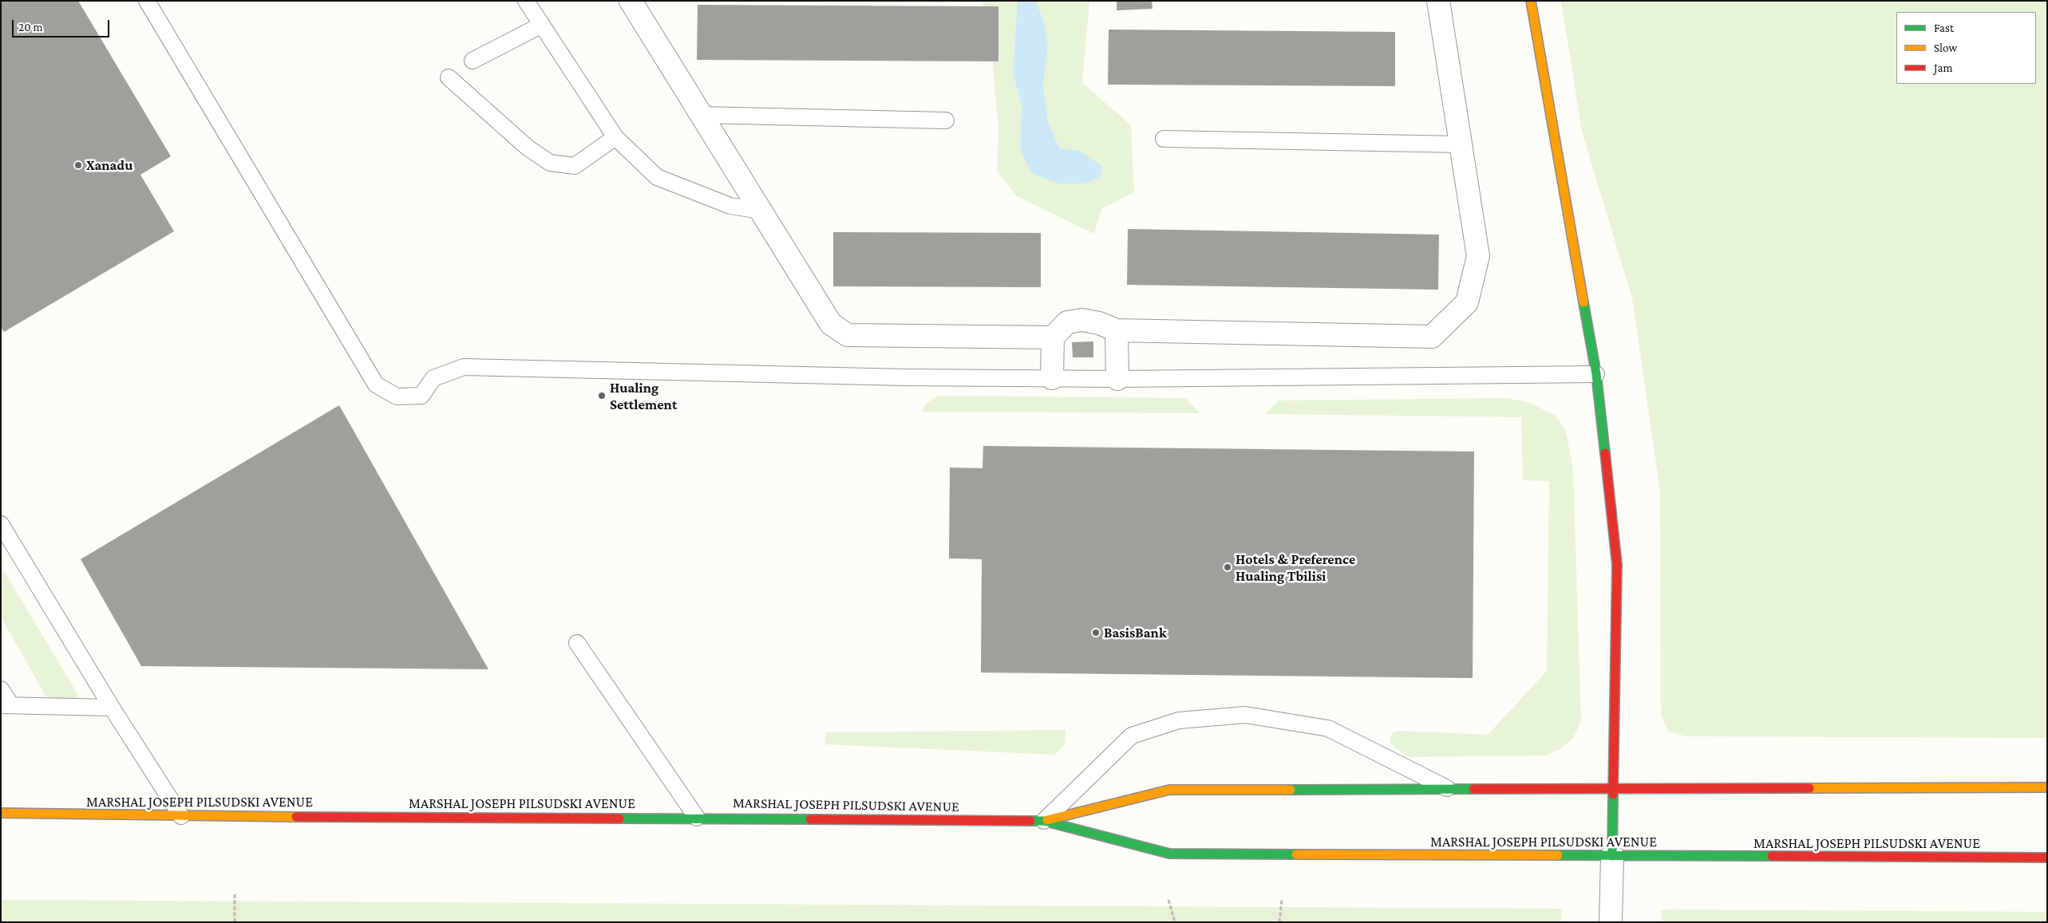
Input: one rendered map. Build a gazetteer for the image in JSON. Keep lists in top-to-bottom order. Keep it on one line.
{"streets":{"main road":["MARSHAL JOSEPH PILSUDSKI AVENUE"]},"places":["Xanadu","Hualing Settlement","Hotels & Preference Hualing Tbilisi","BasisBank"],"legend":["Fast","Slow","Jam"],"scale_bar":"20 m"}
